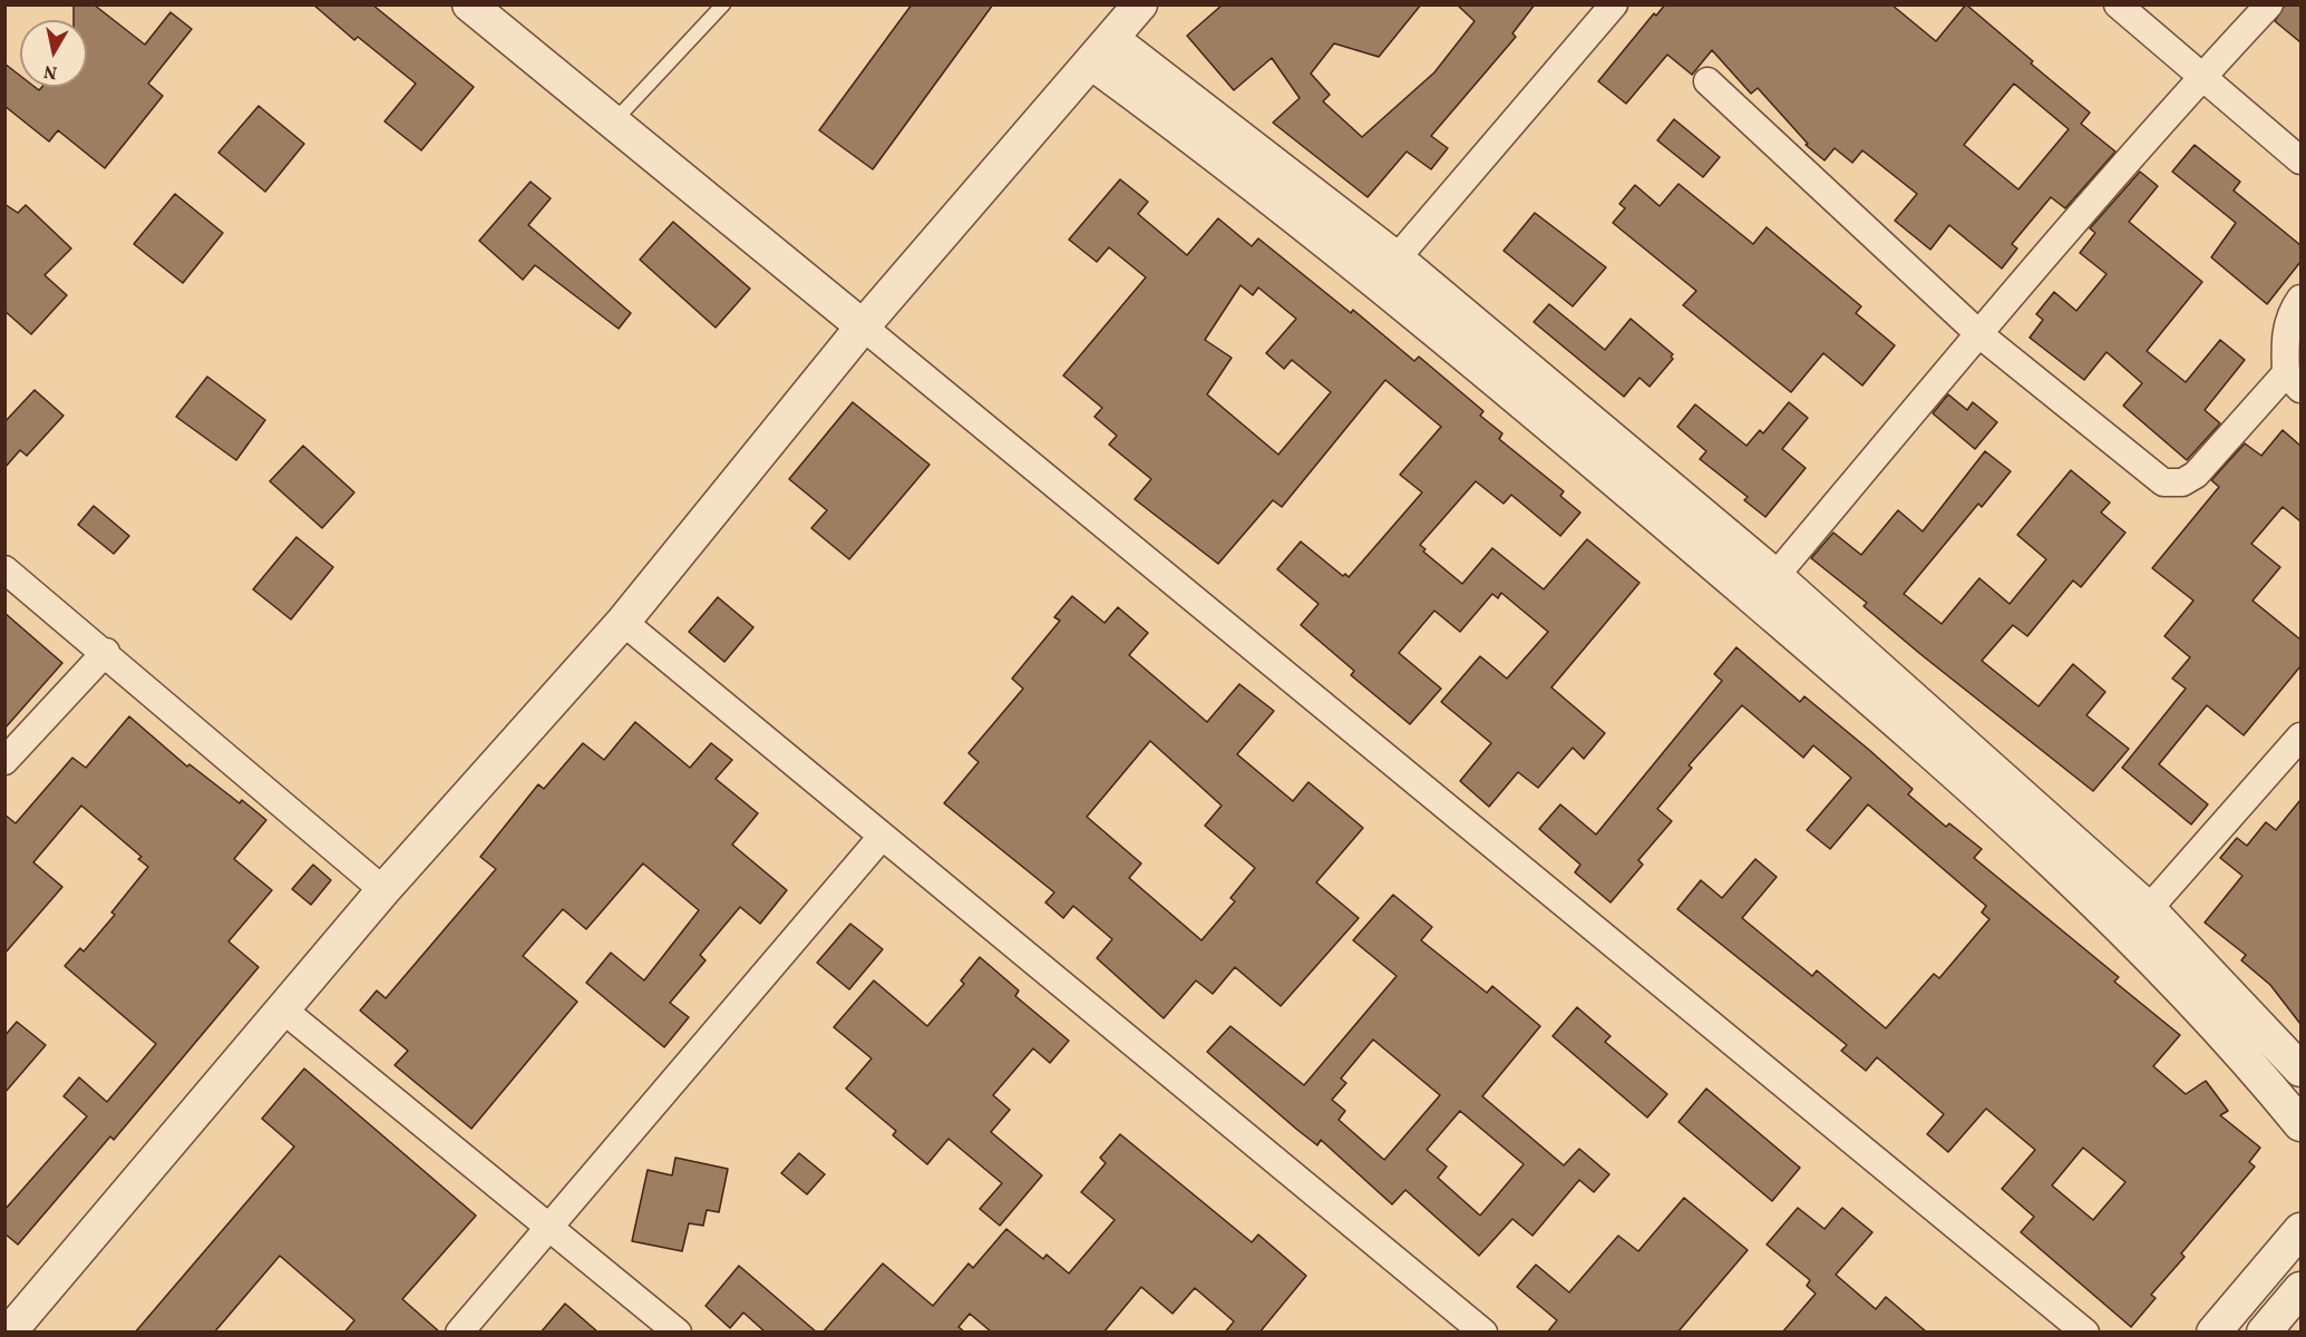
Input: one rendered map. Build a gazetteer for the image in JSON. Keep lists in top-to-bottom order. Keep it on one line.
{"north":"bottom"}
